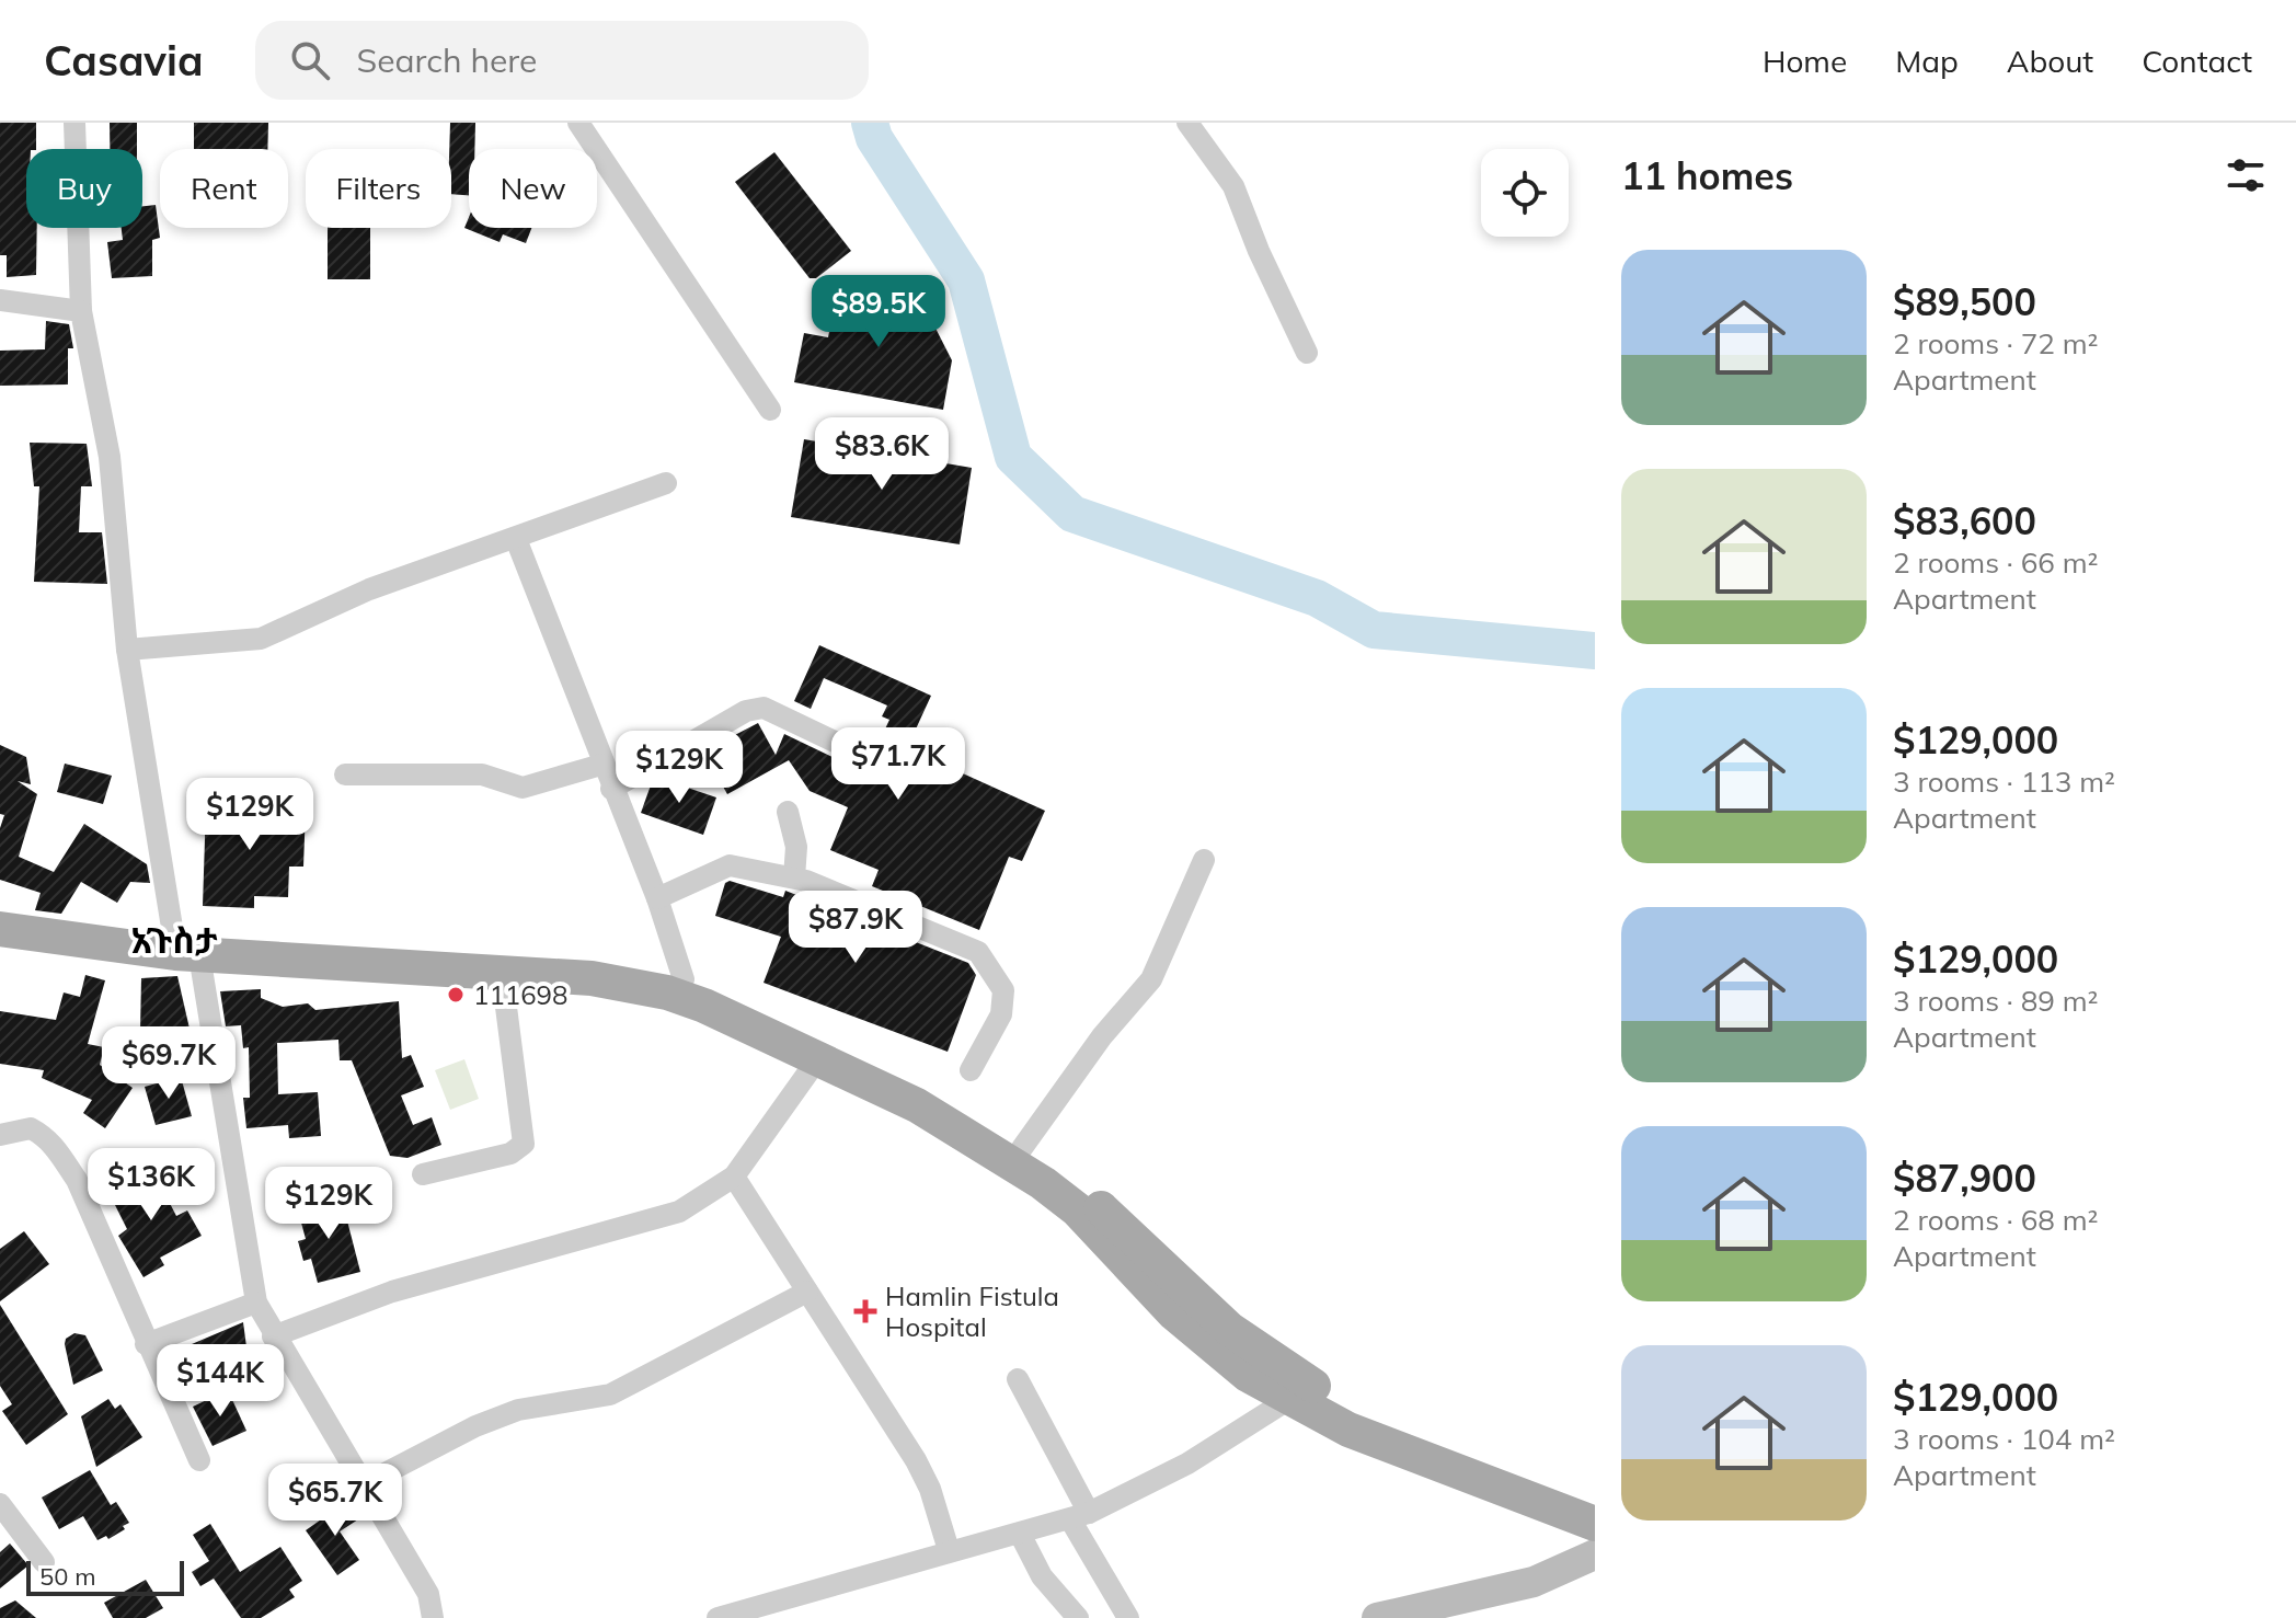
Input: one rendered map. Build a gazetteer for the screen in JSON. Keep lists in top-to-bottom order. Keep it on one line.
{"districts":["አጉስታ"],"places":{"other":["111698"],"health":["Hamlin Fistula Hospital"]},"scale_bar":"50 m","page":{"header":"Casavia","search":"Search here","nav":["Home","Map","About","Contact"],"heading":"11 homes","chip":["Buy","Rent","Filters","New"],"list":[{"name":"$89,500","note":"2 rooms · 72 m² · Apartment"},{"name":"$83,600","note":"2 rooms · 66 m² · Apartment"},{"name":"$129,000","note":"3 rooms · 113 m² · Apartment"},{"name":"$129,000","note":"3 rooms · 89 m² · Apartment"},{"name":"$87,900","note":"2 rooms · 68 m² · Apartment"},{"name":"$129,000","note":"3 rooms · 104 m² · Apartment"}],"price":["$89.5K","$83.6K","$71.7K","$129K","$129K","$87.9K","$69.7K","$136K","$129K","$144K","$65.7K"],"scale":"50 m"}}
